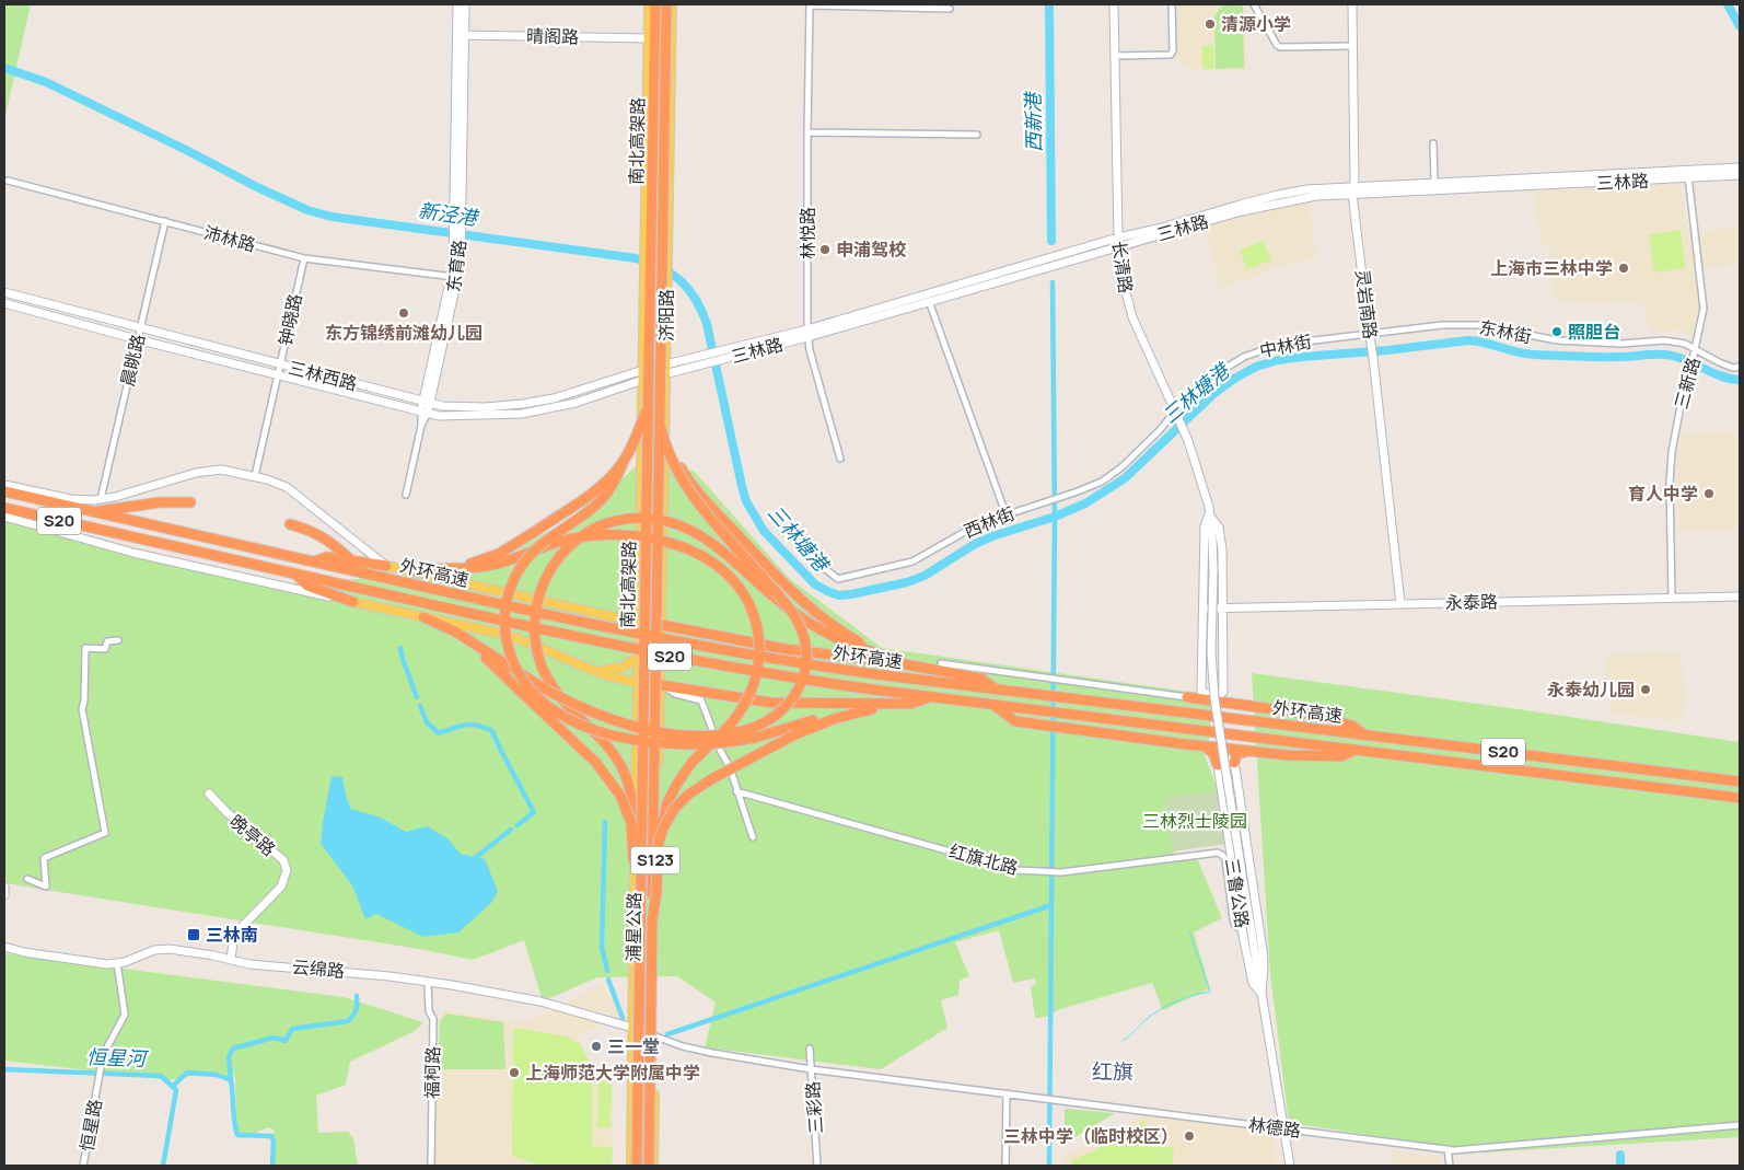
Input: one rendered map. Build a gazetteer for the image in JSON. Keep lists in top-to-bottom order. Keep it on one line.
{"streets":{"highway":["南北高架路","S20","外环高速"],"main road":["晴阁路","三林路","东育路","长清路","灵岩南路","济阳路","三林西路","永泰路","晚亭路","S123","三鲁公路","浦星公路","云绵路"],"street":["林悦路","沛林路","钟晓路","东林街","中林街","晨眺路","三新路","西林街","红旗北路","福柯路","三彩路","恒星路","林德路"]},"crossings":[["晴阁路","东育路"],["晴阁路","济阳路"],["三林路","林悦路"],["三林路","长清路"],["三林路","灵岩南路"],["三林路","济阳路"],["三林路","三林西路"],["三林路","三新路"],["沛林路","东育路"],["沛林路","钟晓路"],["沛林路","晨眺路"],["东育路","三林西路"],["长清路","中林街"],["长清路","西林街"],["长清路","永泰路"],["长清路","三鲁公路"],["灵岩南路","永泰路"],["济阳路","三林西路"],["济阳路","浦星公路"],["钟晓路","三林西路"],["东林街","中林街"],["东林街","三新路"],["中林街","西林街"],["晨眺路","三林西路"],["三新路","永泰路"],["晚亭路","云绵路"],["红旗北路","三鲁公路"],["三鲁公路","林德路"],["浦星公路","云绵路"],["浦星公路","林德路"],["云绵路","福柯路"],["云绵路","恒星路"],["云绵路","林德路"],["三彩路","林德路"]],"districts":["红旗"],"water":["西新港","新泾港","三林塘港","恒星河"],"parks":["三林烈士陵园"],"places":{"other":["清源小学","申浦驾校","上海市三林中学","东方锦绣前滩幼儿园","照胆台","育人中学","永泰幼儿园","三一堂","上海师范大学附属中学","三林中学（临时校区）"],"transit":["三林南"]}}
